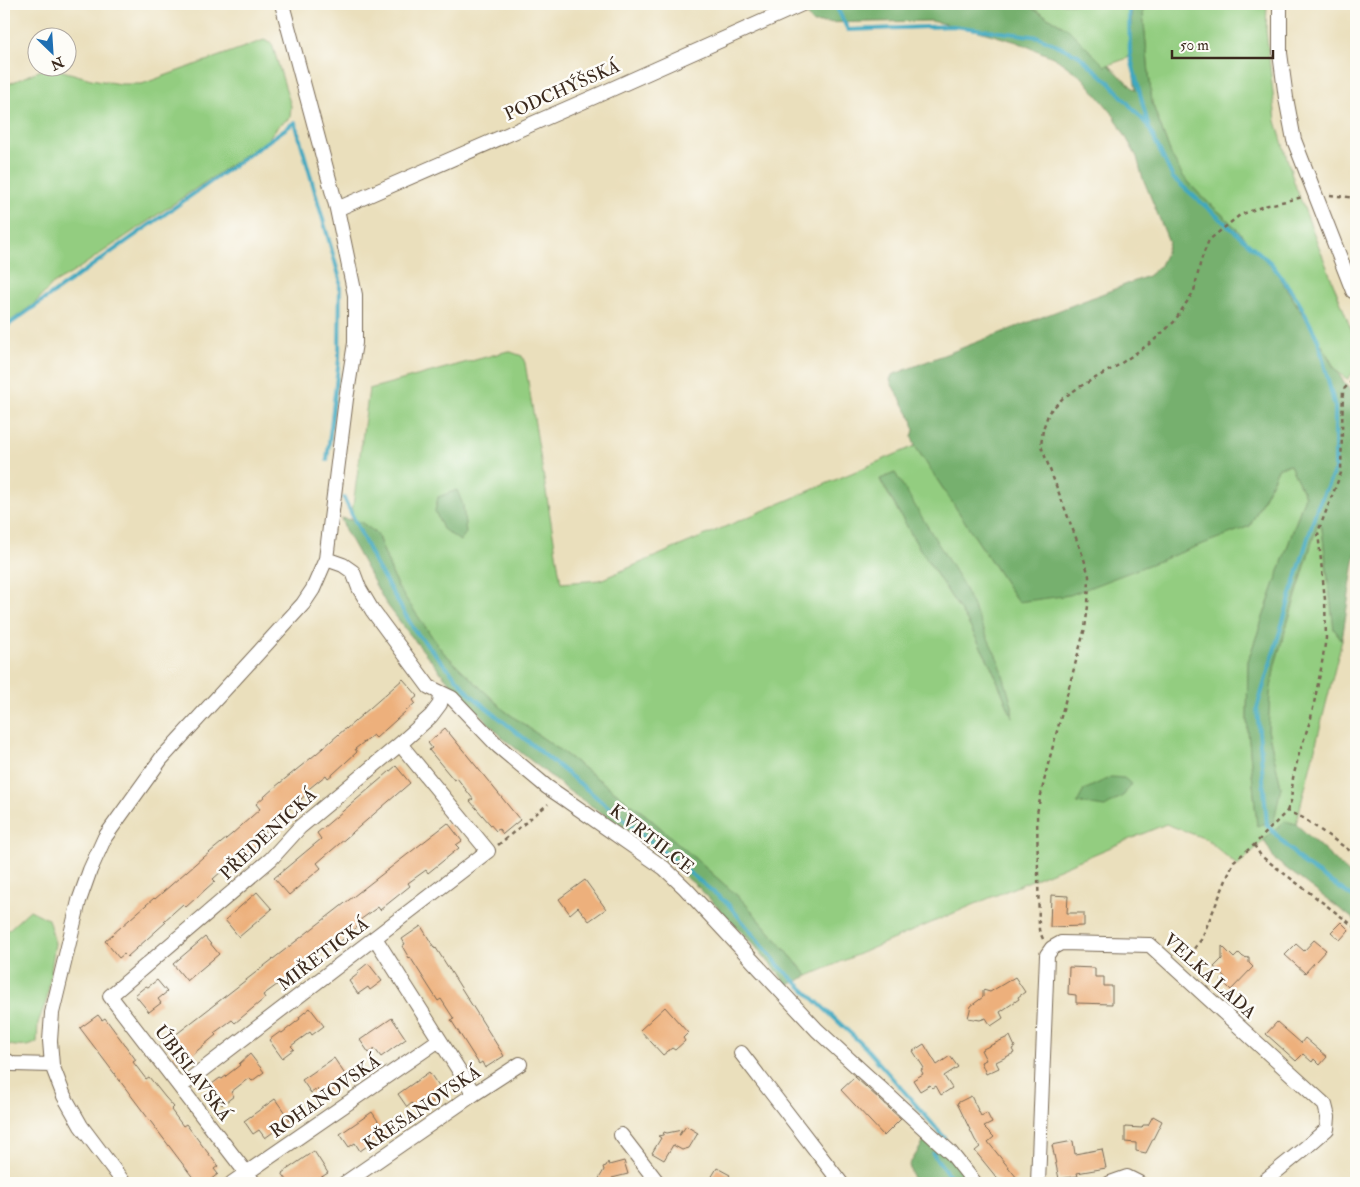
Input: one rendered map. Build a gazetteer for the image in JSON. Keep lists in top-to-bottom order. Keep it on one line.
{"streets":{"street":["PODCHÝŠSKÁ","PŘEDENICKÁ","K VRTILCE","MIŘETICKÁ","VELKÁ LADA","ÚBISLAVSKÁ","ROHANOVSKÁ","KŘESANOVSKÁ"]},"crossings":[["PŘEDENICKÁ","K VRTILCE"],["PŘEDENICKÁ","ÚBISLAVSKÁ"],["MIŘETICKÁ","ÚBISLAVSKÁ"],["ÚBISLAVSKÁ","ROHANOVSKÁ"]],"scale_bar":"50 m","north":"bottom right"}
